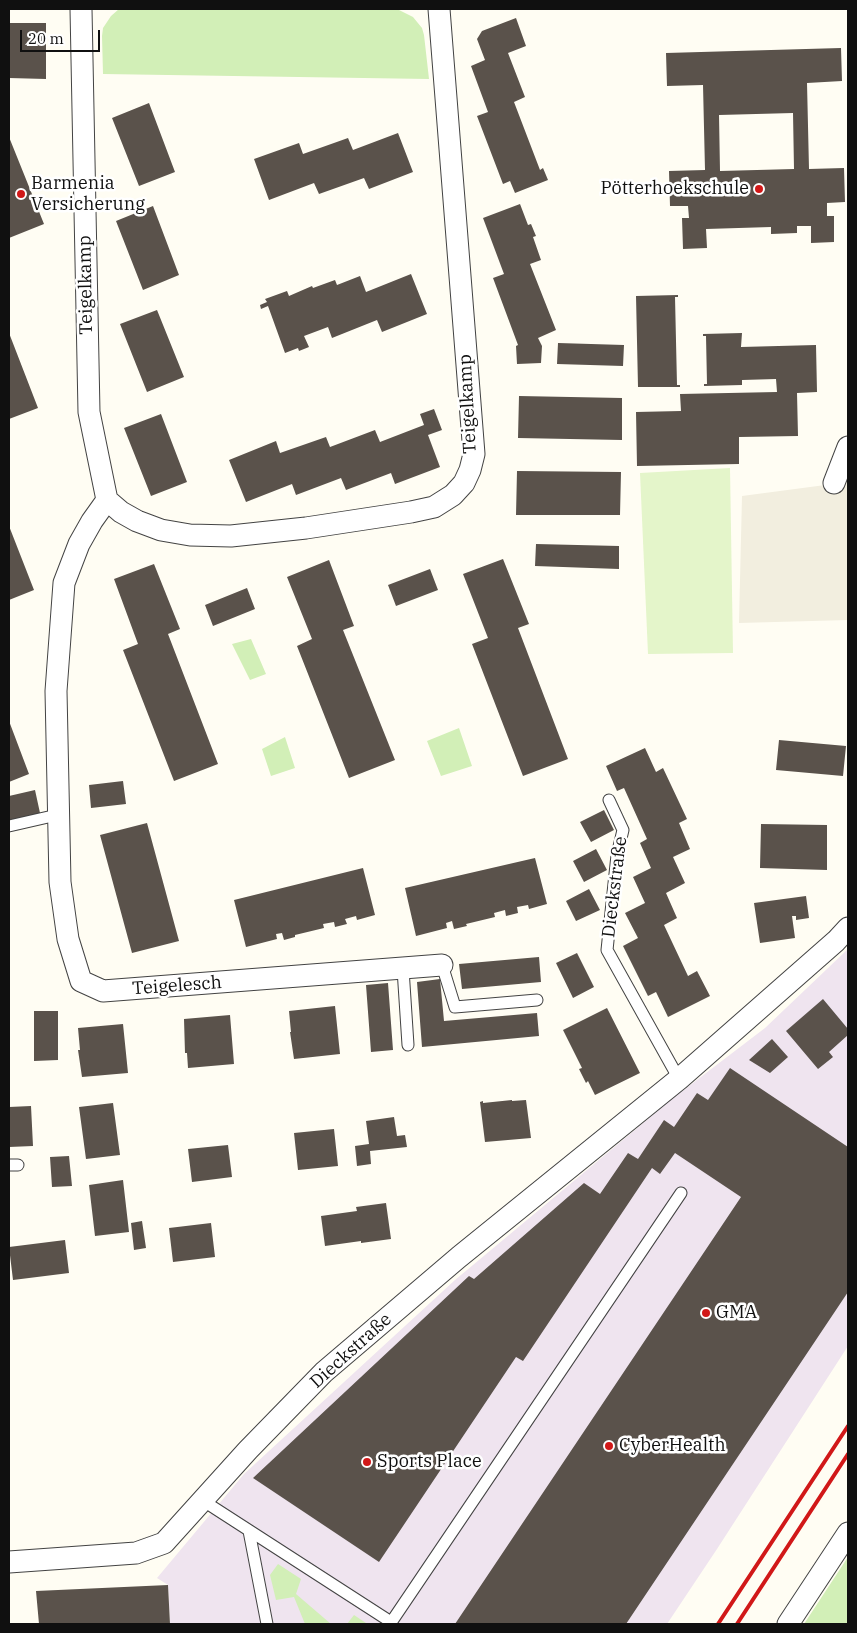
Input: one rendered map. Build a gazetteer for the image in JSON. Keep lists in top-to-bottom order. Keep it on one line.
{"streets":{"street":["Teigelkamp","Dieckstraße","Teigelesch"]},"crossings":[["Teigelkamp","Teigelesch"]],"places":["Pötterhoekschule","Barmenia Versicherung","GMA","CyberHealth","Sports Place"],"scale_bar":"20 m"}
